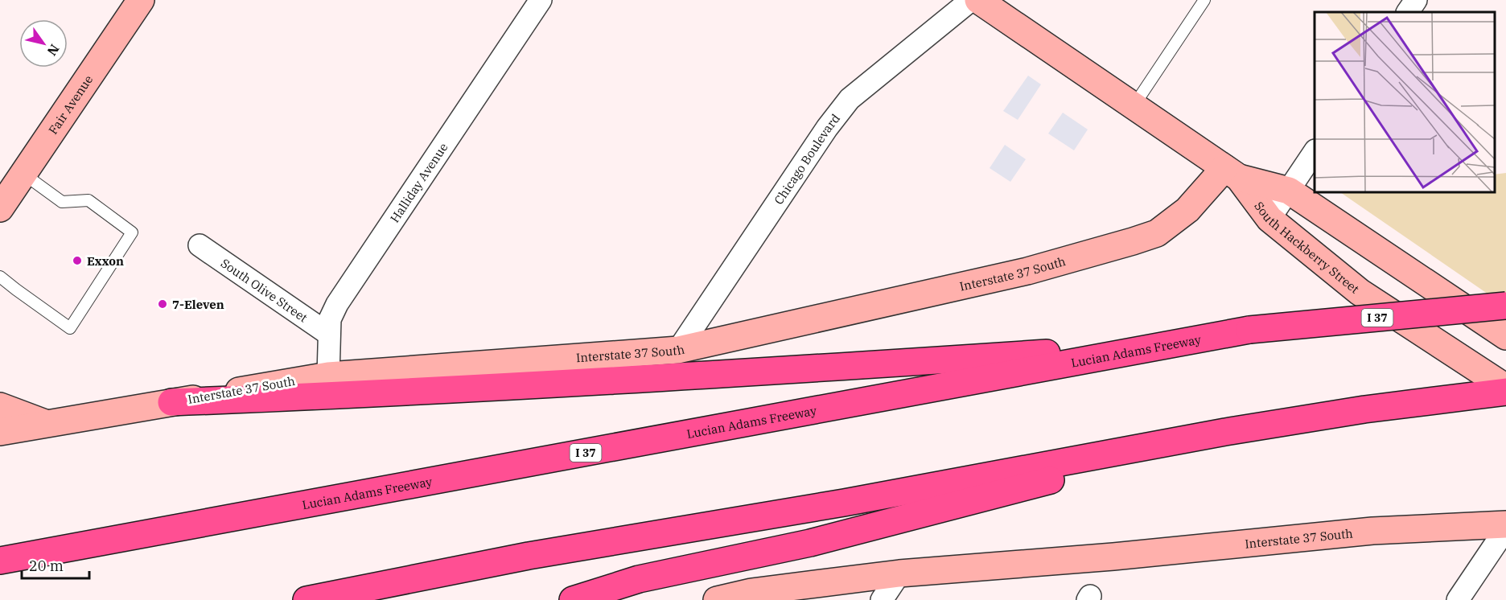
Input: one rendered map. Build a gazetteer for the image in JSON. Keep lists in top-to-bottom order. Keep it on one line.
{"streets":{"highway":["I 37","Lucian Adams Freeway"],"main road":["Fair Avenue","South Hackberry Street","Interstate 37 South"],"street":["Chicago Boulevard","Halliday Avenue","South Olive Street"]},"crossings":[["Chicago Boulevard","South Hackberry Street"],["Chicago Boulevard","Interstate 37 South"],["Halliday Avenue","Interstate 37 South"],["Halliday Avenue","South Olive Street"],["South Hackberry Street","Interstate 37 South"]],"places":["Exxon","7-Eleven"],"scale_bar":"20 m","north":"bottom right"}
